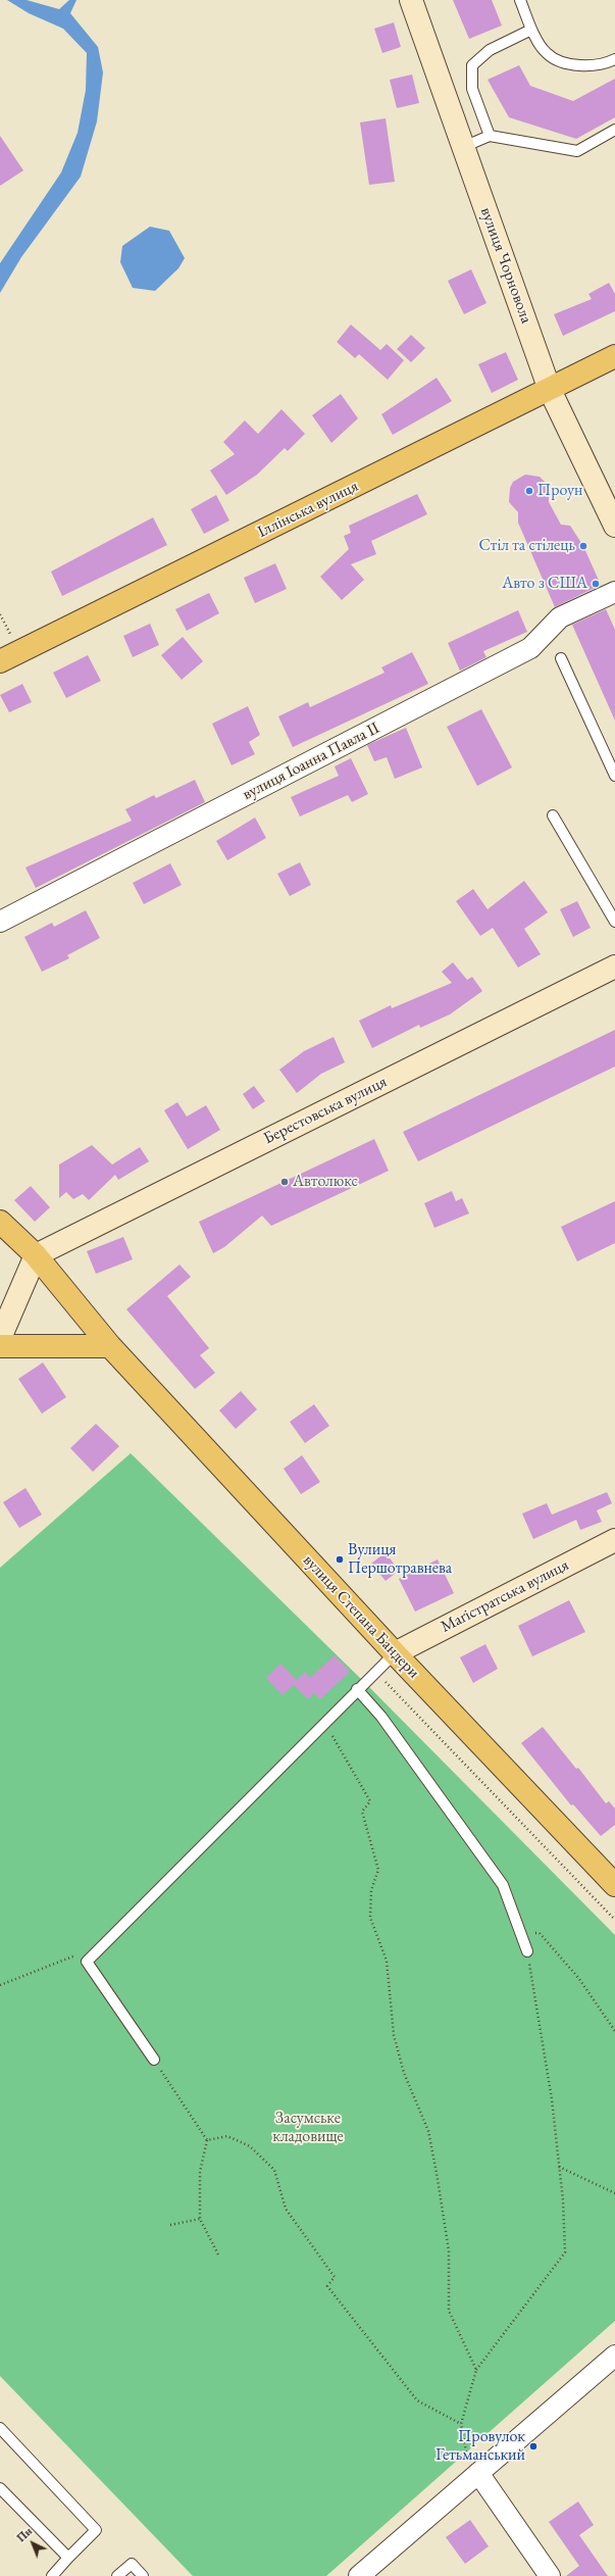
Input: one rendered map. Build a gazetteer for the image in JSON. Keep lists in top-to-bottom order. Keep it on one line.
{"streets":{"main road":["Іллінська вулиця","вулиця Степана Бандери"],"street":["вулиця Чорновола","вулиця Іоанна Павла II","Берестовська вулиця","Маґістратська вулиця"]},"crossings":[["вулиця Чорновола","Іллінська вулиця"],["Берестовська вулиця","вулиця Степана Бандери"],["Маґістратська вулиця","вулиця Степана Бандери"]],"parks":["Засумське кладовище"],"places":["Проун","Стіл та стілець","Авто з США","Автолюкс","Вулиця Першотравнева","Провулок Гетьманський"],"north":"top left"}
